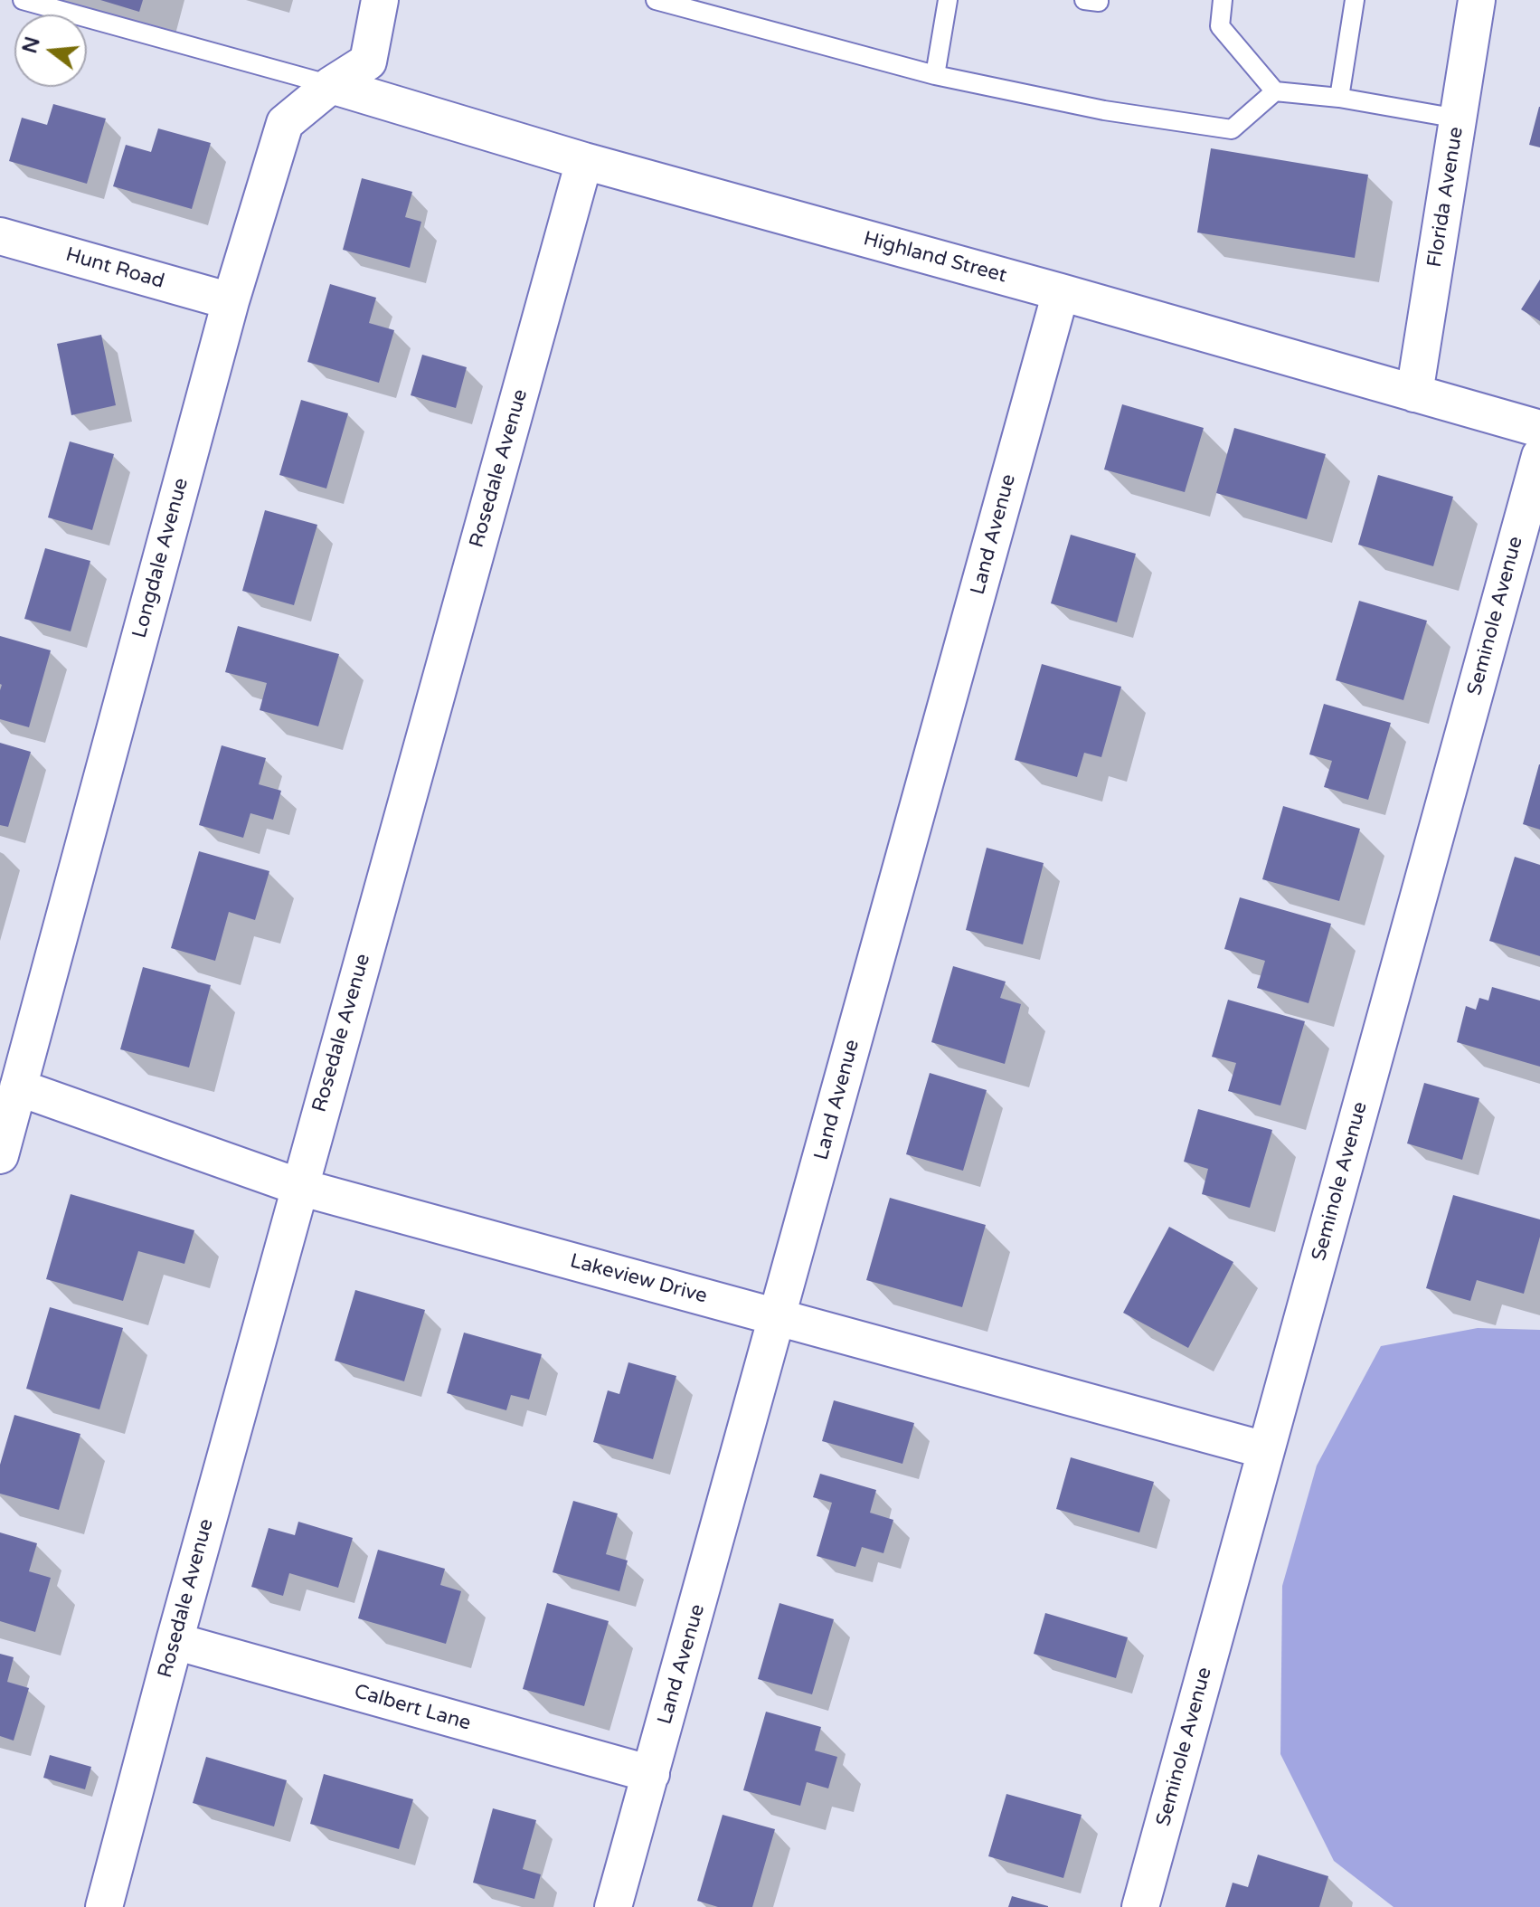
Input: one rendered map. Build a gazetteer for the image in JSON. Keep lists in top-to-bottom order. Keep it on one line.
{"streets":{"street":["Florida Avenue","Highland Street","Hunt Road","Rosedale Avenue","Land Avenue","Longdale Avenue","Seminole Avenue","Lakeview Drive","Calbert Lane"]},"crossings":[["Florida Avenue","Highland Street"],["Highland Street","Rosedale Avenue"],["Highland Street","Land Avenue"],["Highland Street","Longdale Avenue"],["Hunt Road","Longdale Avenue"],["Rosedale Avenue","Lakeview Drive"],["Rosedale Avenue","Calbert Lane"],["Land Avenue","Lakeview Drive"],["Land Avenue","Calbert Lane"],["Longdale Avenue","Lakeview Drive"],["Seminole Avenue","Lakeview Drive"]],"north":"left"}
